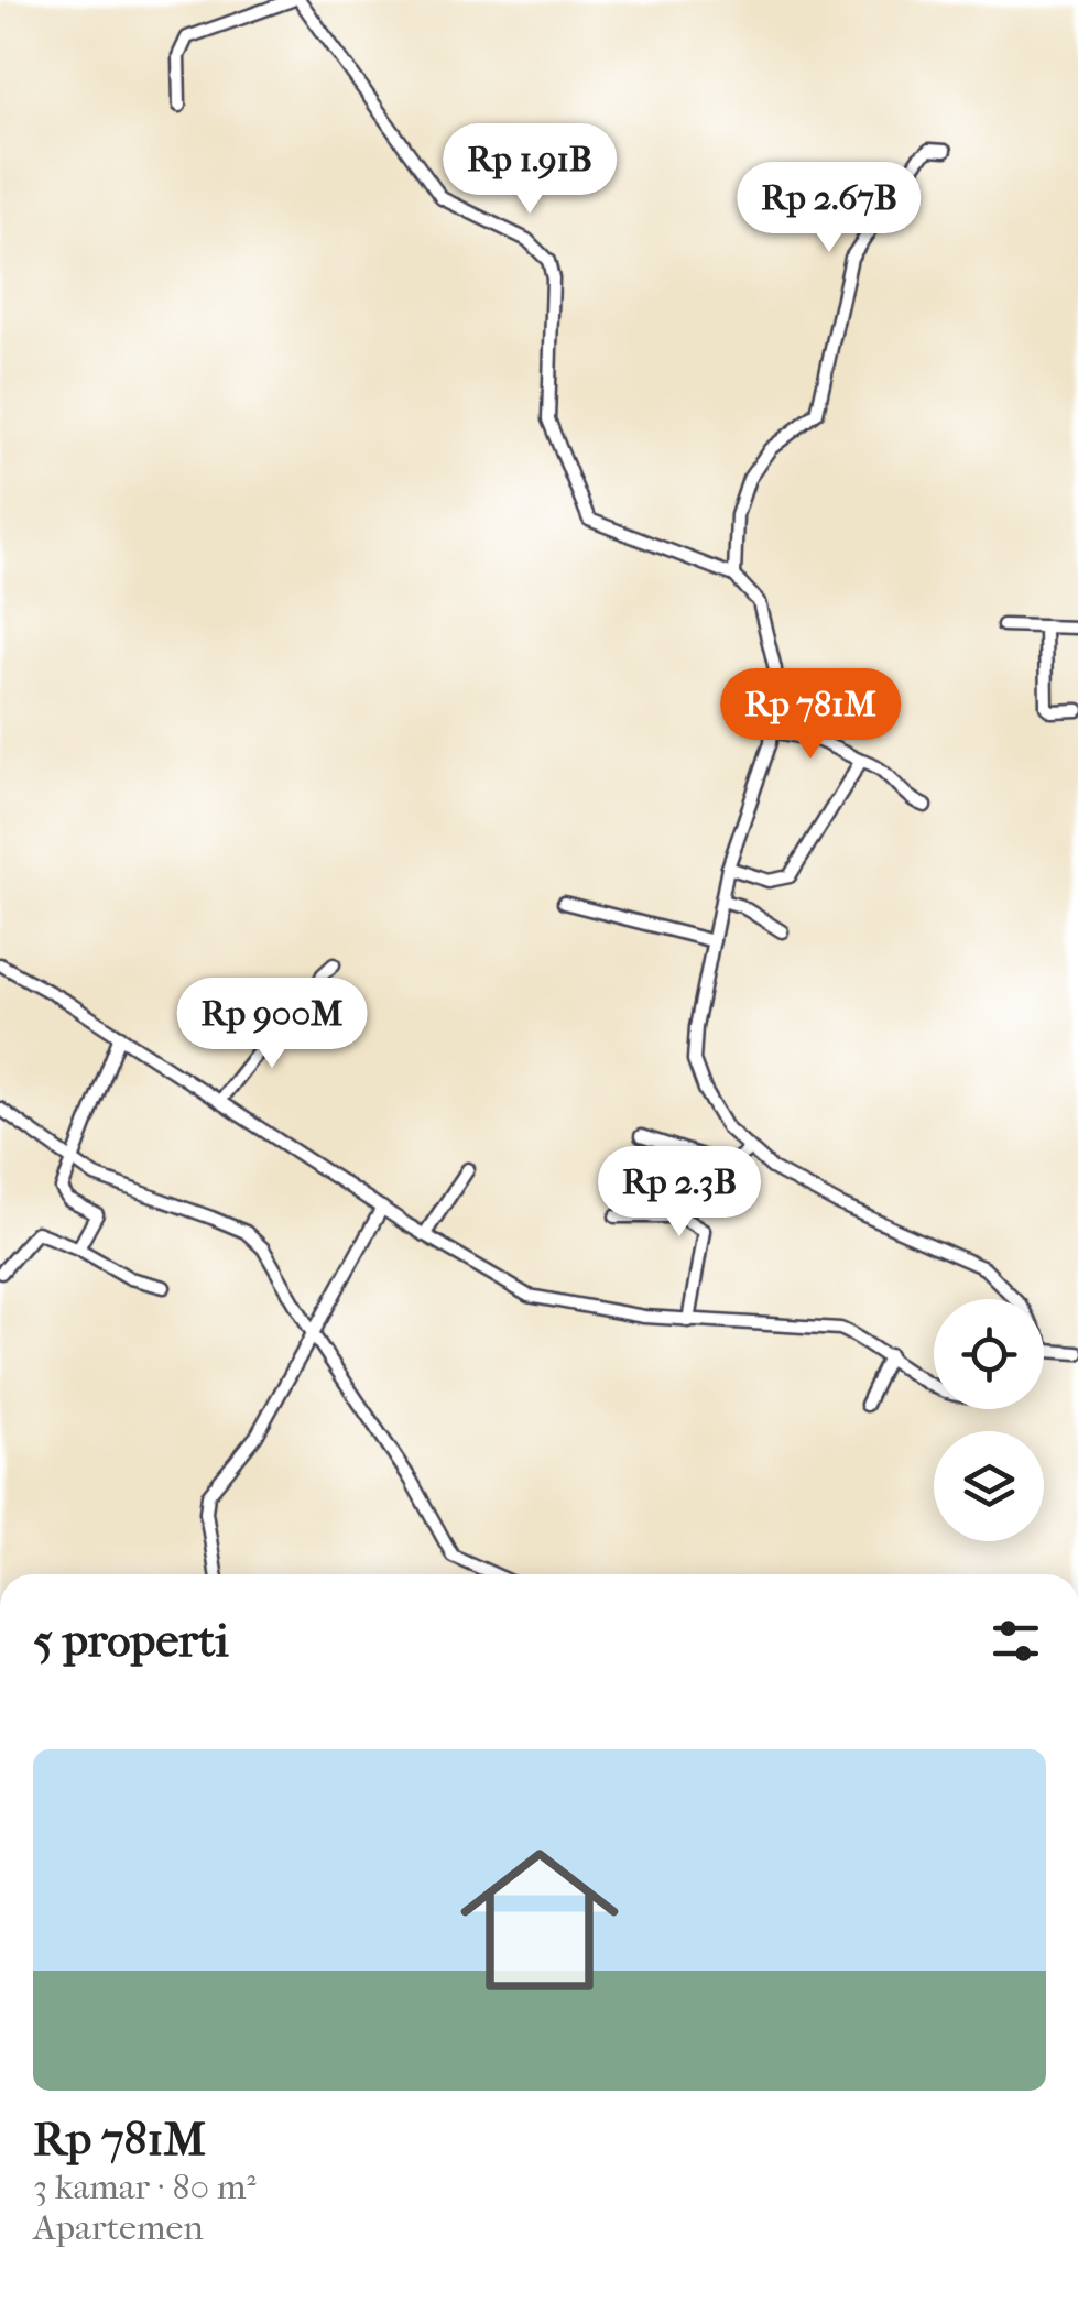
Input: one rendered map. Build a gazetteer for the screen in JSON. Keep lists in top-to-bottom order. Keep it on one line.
{"page":{"price":["Rp 1.91B","Rp 2.67B","Rp 781M","Rp 900M","Rp 2.3B"],"heading":"5 properti","list":[{"name":"Rp 781M","note":"3 kamar · 80 m² · Apartemen"}]}}
